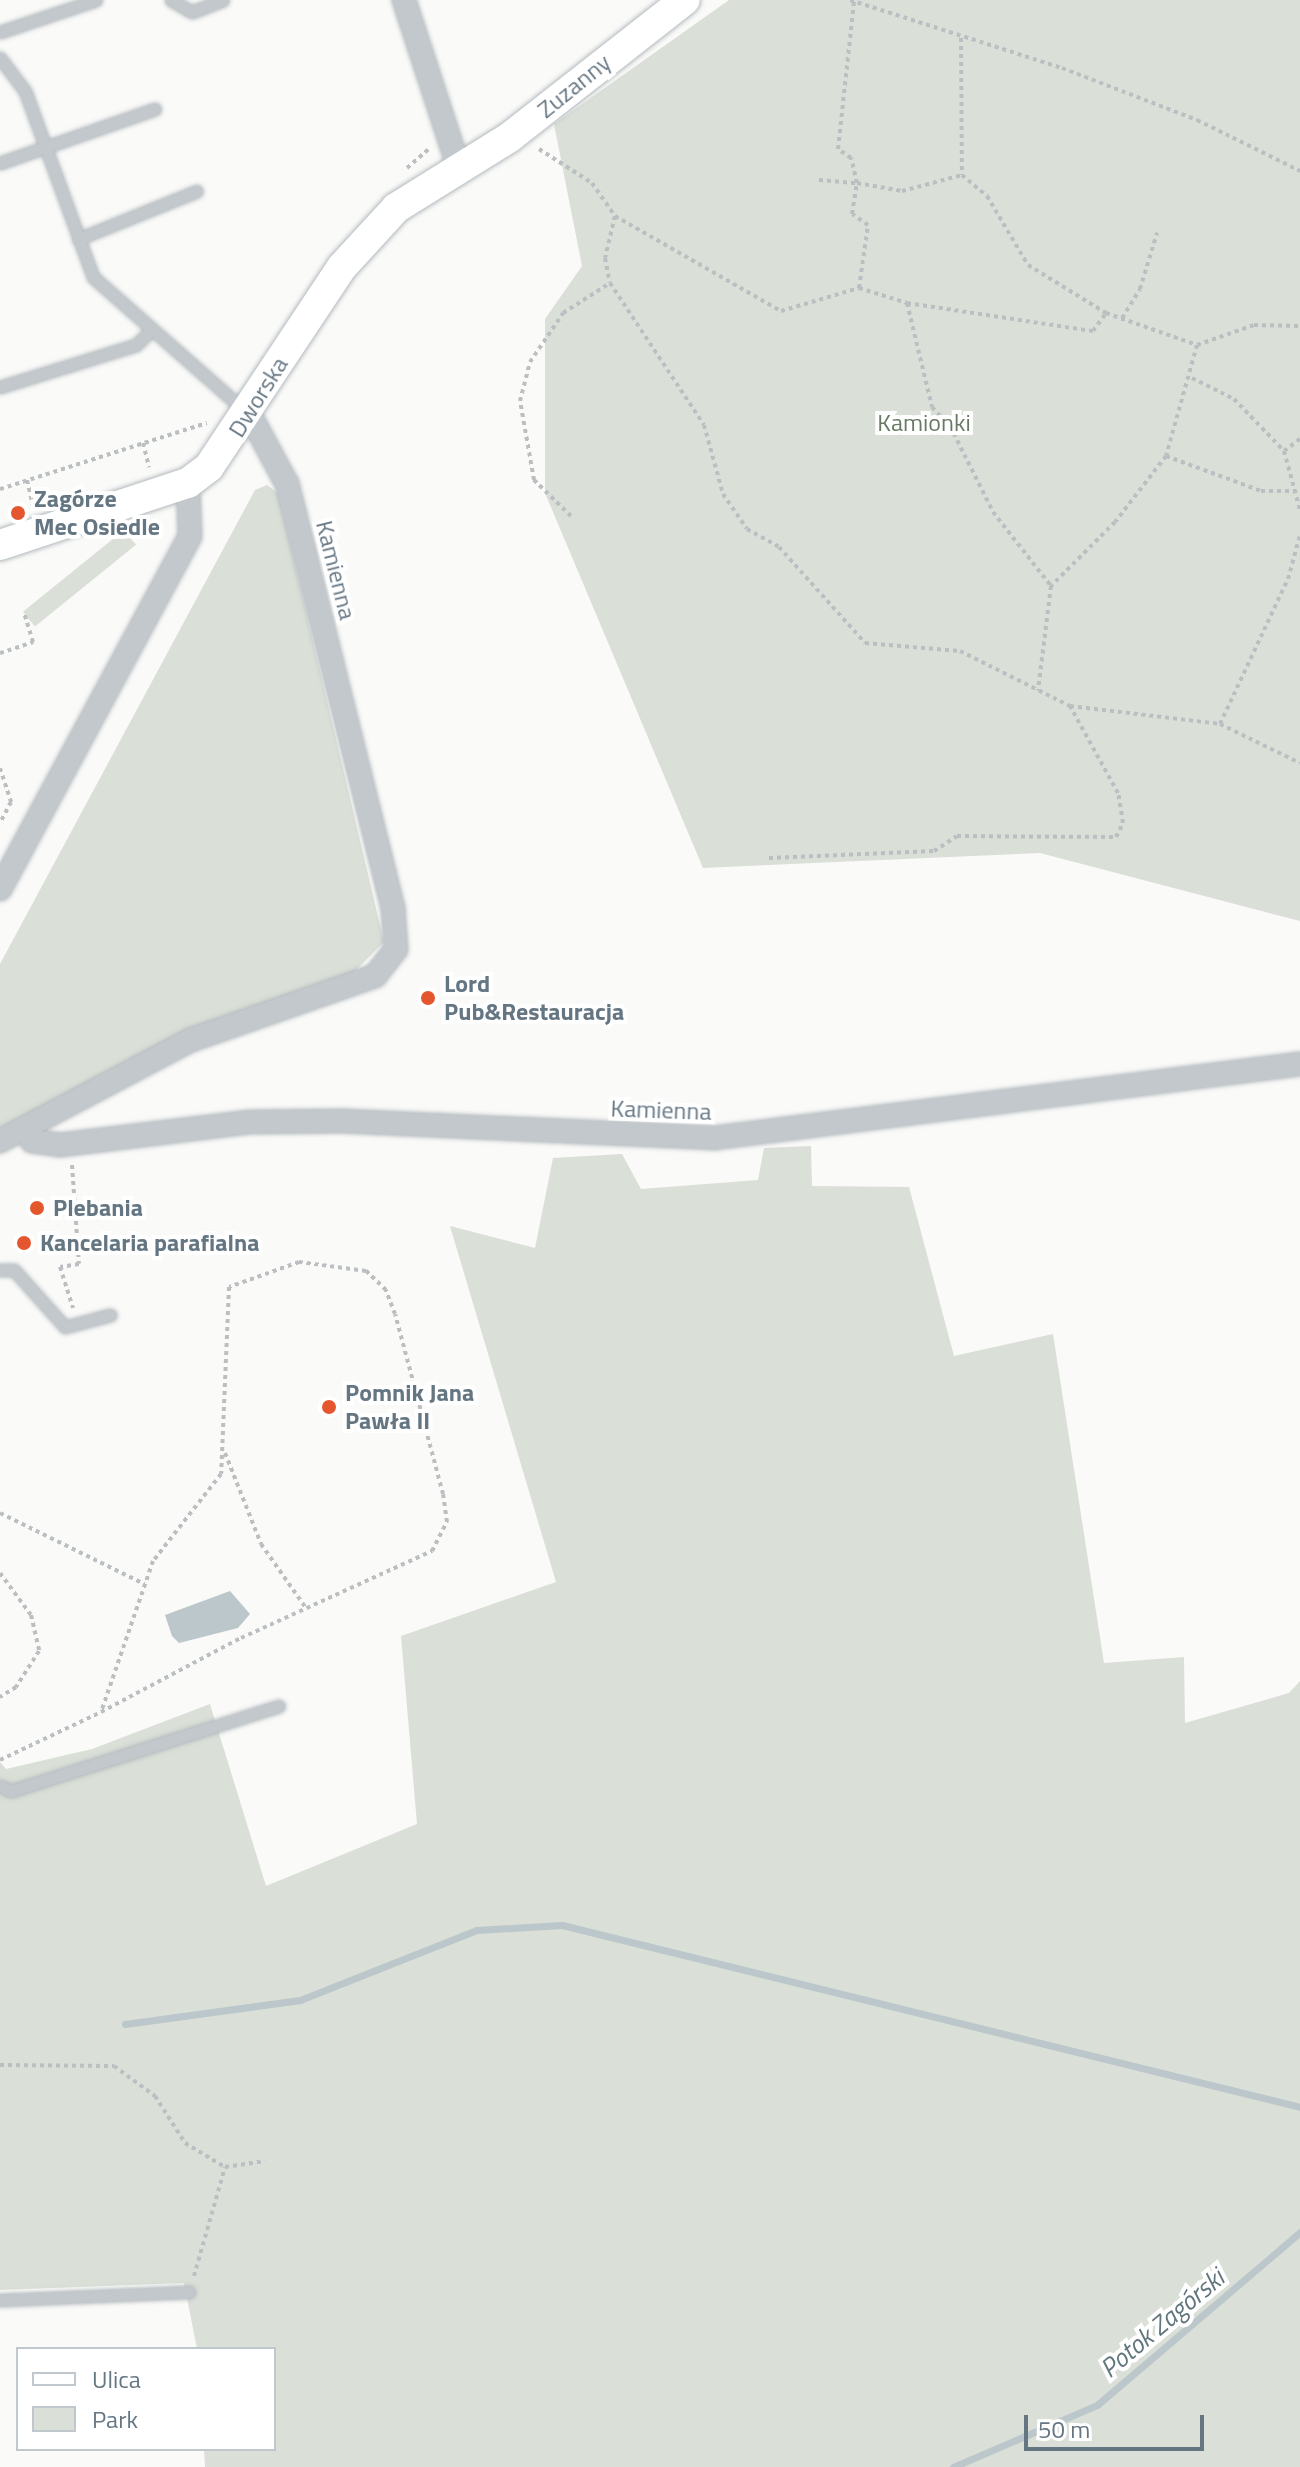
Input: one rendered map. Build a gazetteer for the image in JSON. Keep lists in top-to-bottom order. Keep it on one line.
{"streets":{"street":["Zuzanny","Dworska","Kamienna"]},"crossings":[["Zuzanny","Dworska"],["Dworska","Kamienna"]],"water":["Potok Zagórski"],"parks":["Kamionki"],"places":["Zagórze Mec Osiedle","Lord Pub&Restauracja","Plebania","Kancelaria parafialna","Pomnik Jana Pawła II"],"legend":["Ulica","Park"],"scale_bar":"50 m"}
